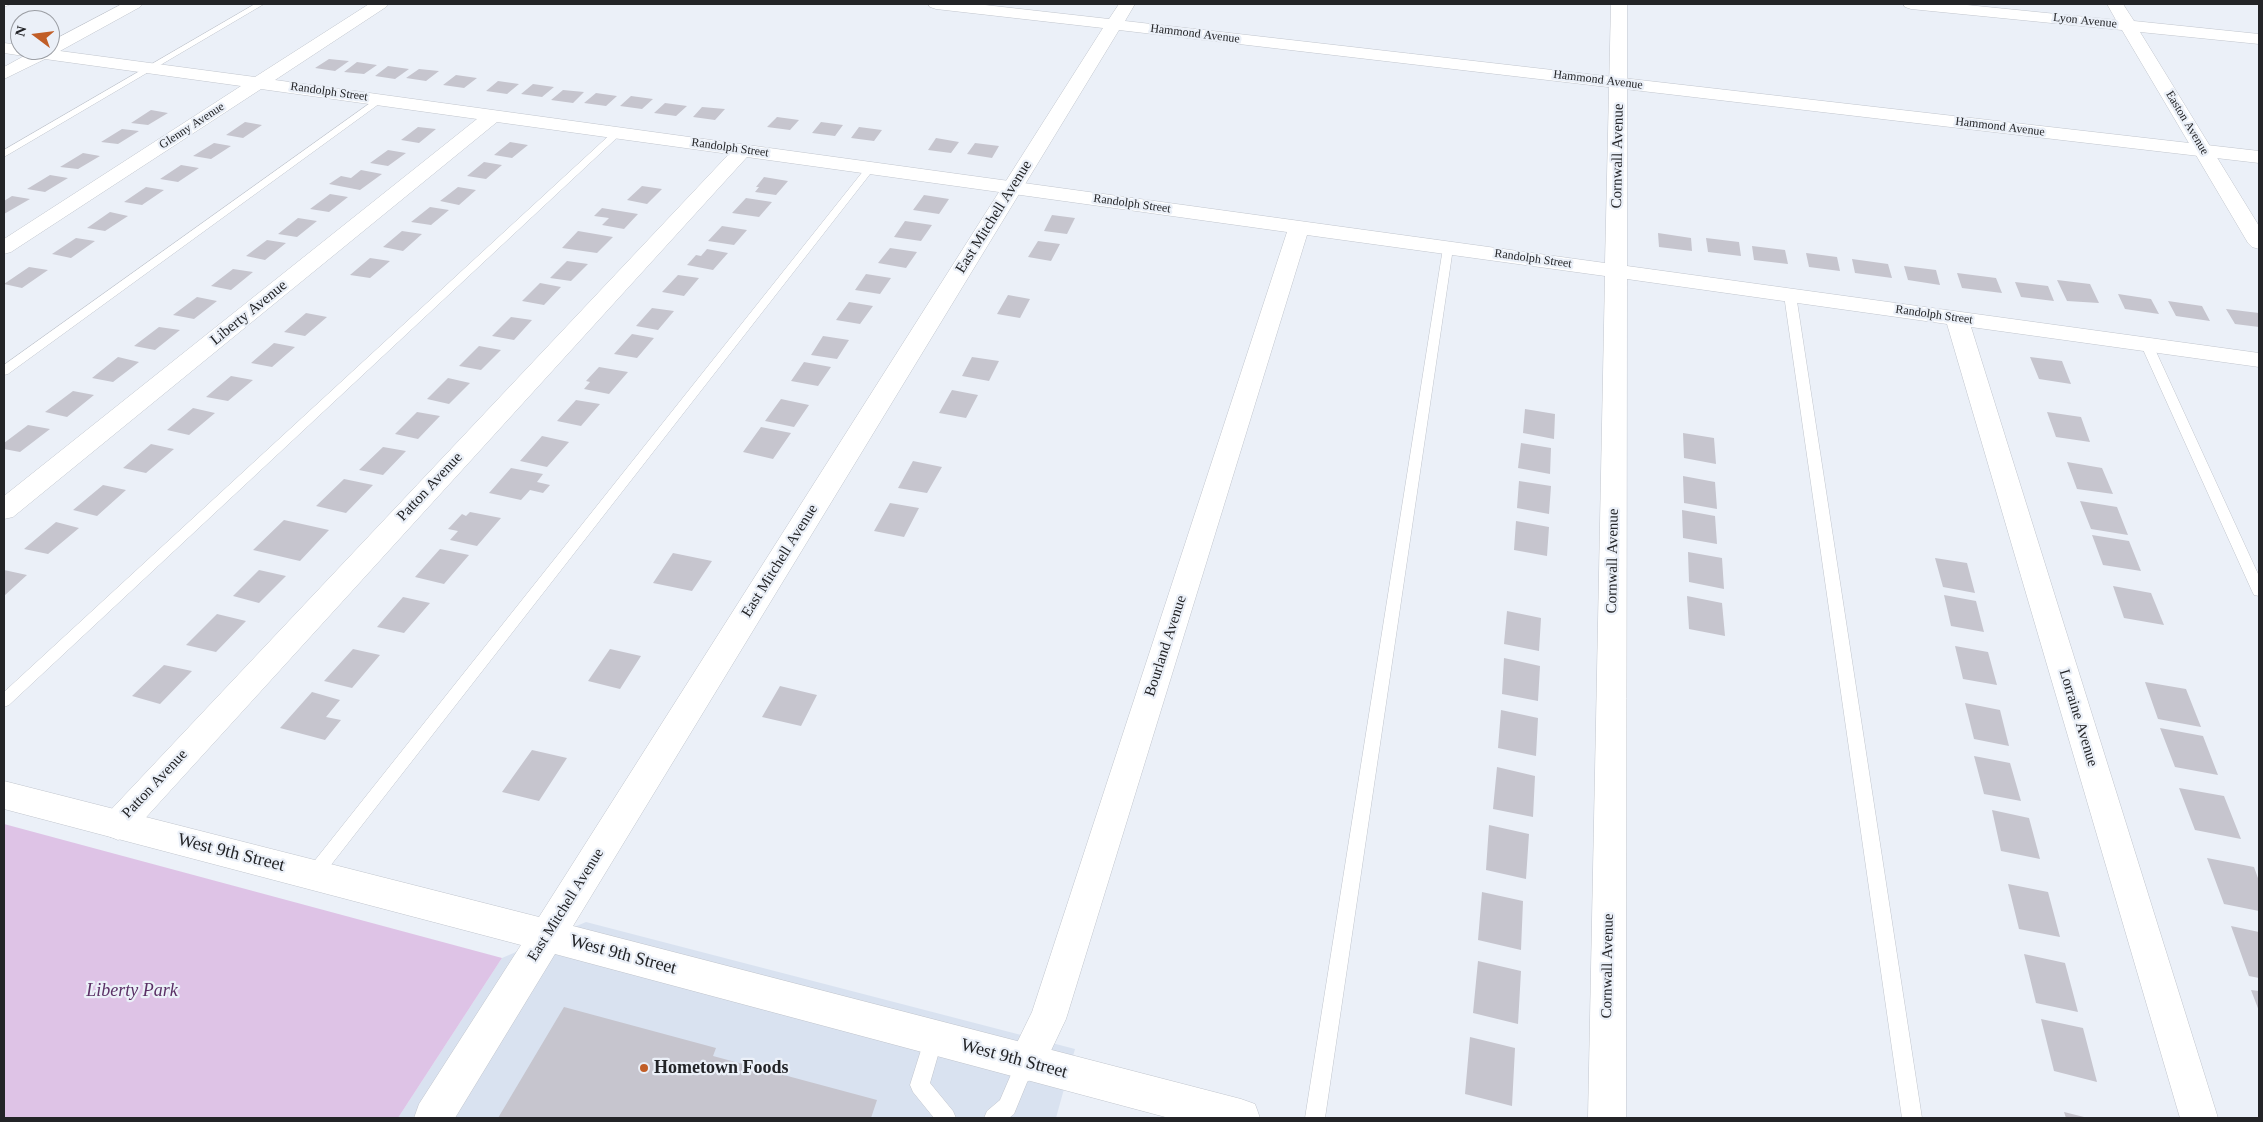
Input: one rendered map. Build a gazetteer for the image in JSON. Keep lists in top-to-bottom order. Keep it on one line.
{"streets":{"street":["Lyon Avenue","Hammond Avenue","Randolph Street","Easton Avenue","Glenny Avenue","Cornwall Avenue","East Mitchell Avenue","Liberty Avenue","Patton Avenue","Bourland Avenue","Lorraine Avenue","West 9th Street"]},"crossings":[["Lyon Avenue","Easton Avenue"],["Hammond Avenue","Easton Avenue"],["Hammond Avenue","Cornwall Avenue"],["Hammond Avenue","East Mitchell Avenue"],["Randolph Street","Glenny Avenue"],["Randolph Street","Cornwall Avenue"],["Randolph Street","East Mitchell Avenue"],["Randolph Street","Liberty Avenue"],["Randolph Street","Patton Avenue"],["Randolph Street","Bourland Avenue"],["Randolph Street","Lorraine Avenue"],["East Mitchell Avenue","West 9th Street"],["Patton Avenue","West 9th Street"],["Bourland Avenue","West 9th Street"]],"parks":["Liberty Park"],"places":["Hometown Foods"],"north":"left"}
